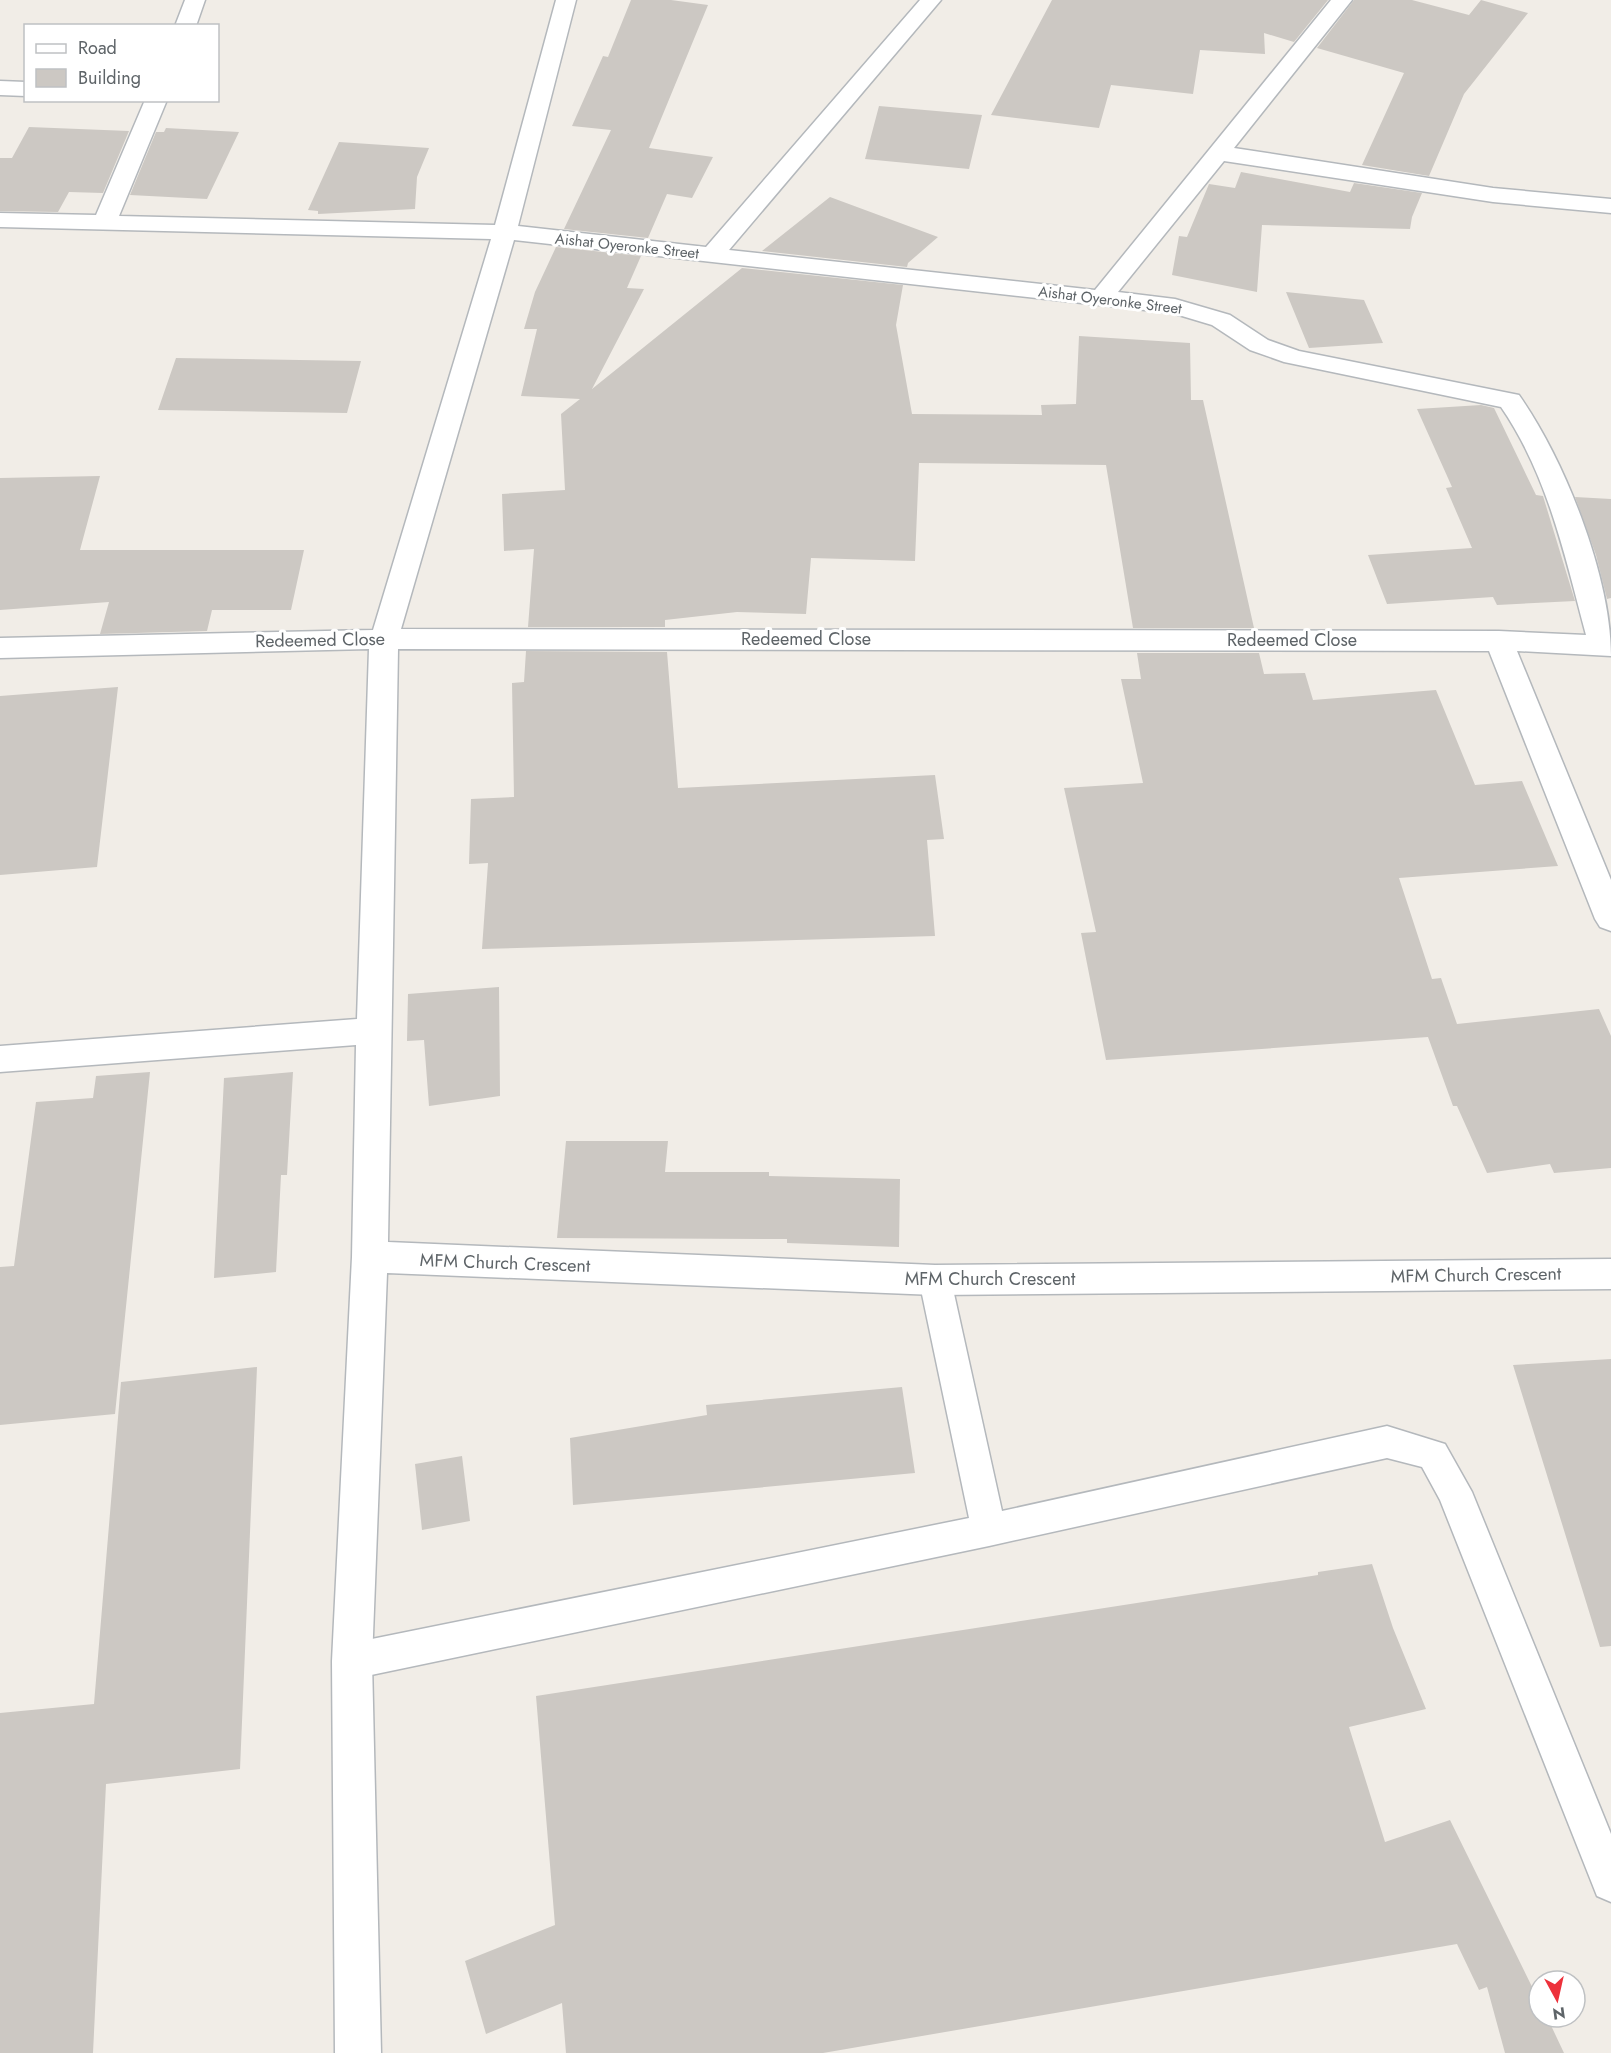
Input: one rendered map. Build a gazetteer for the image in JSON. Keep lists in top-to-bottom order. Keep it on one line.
{"streets":{"street":["Aishat Oyeronke Street","Redeemed Close","MFM Church Crescent"]},"crossings":[["Aishat Oyeronke Street","Redeemed Close"]],"legend":["Road","Building"],"north":"bottom"}
